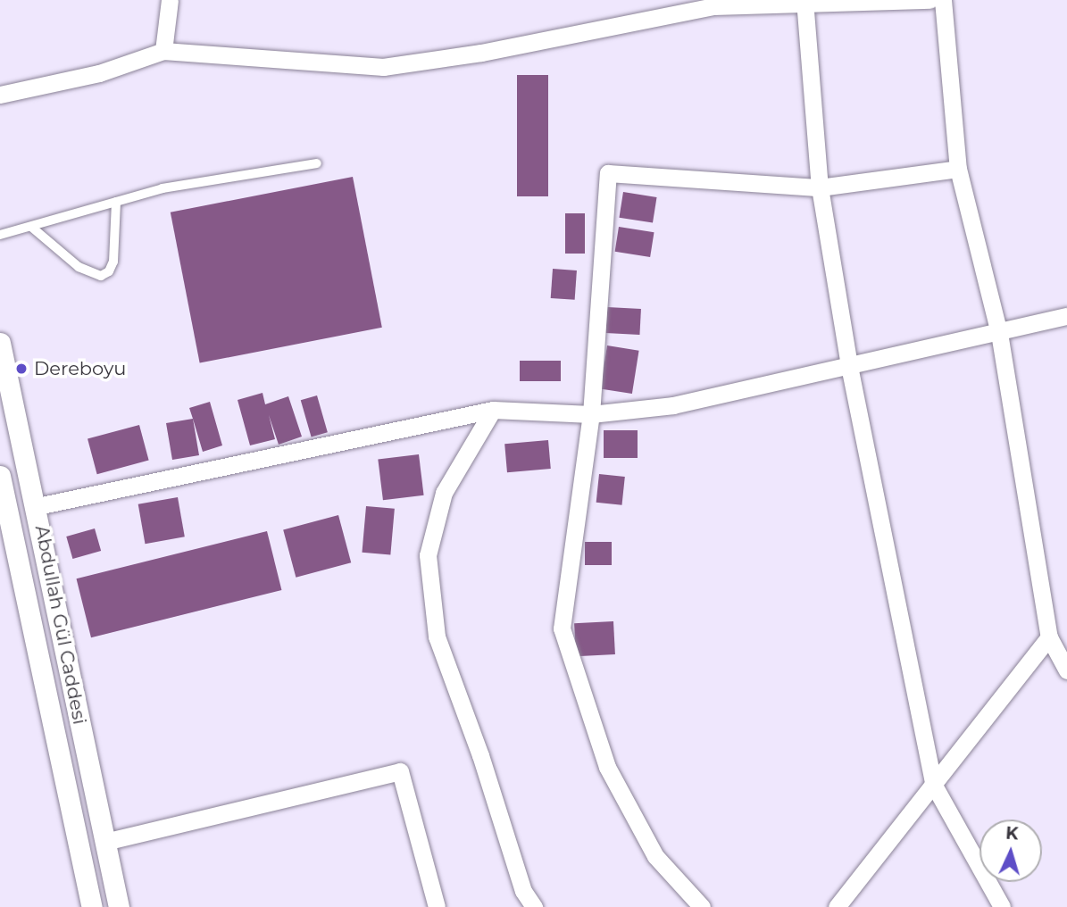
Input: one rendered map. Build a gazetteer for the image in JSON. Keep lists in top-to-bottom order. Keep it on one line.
{"streets":{"street":["Abdullah Gül Caddesi"]},"places":["Dereboyu"],"north":"top"}
